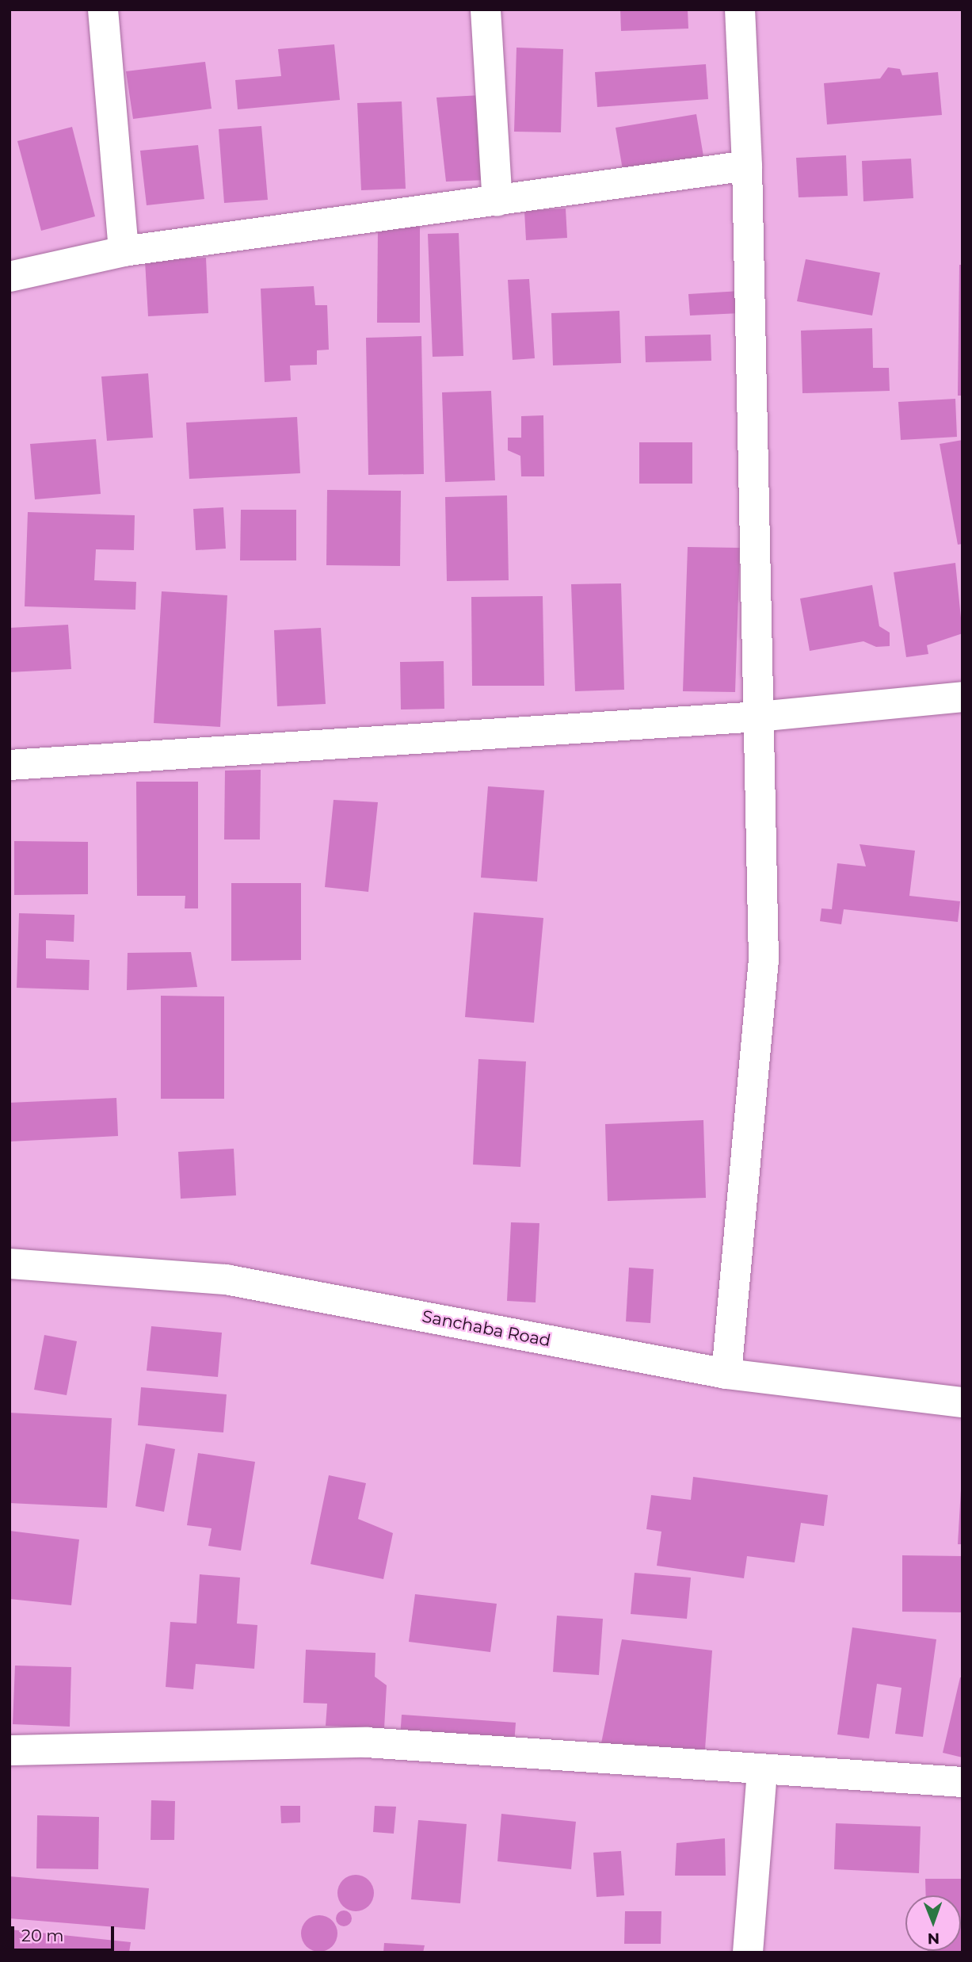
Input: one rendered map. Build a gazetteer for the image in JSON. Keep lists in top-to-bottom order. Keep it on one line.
{"streets":{"street":["Sanchaba Road"]},"scale_bar":"20 m","north":"bottom"}
